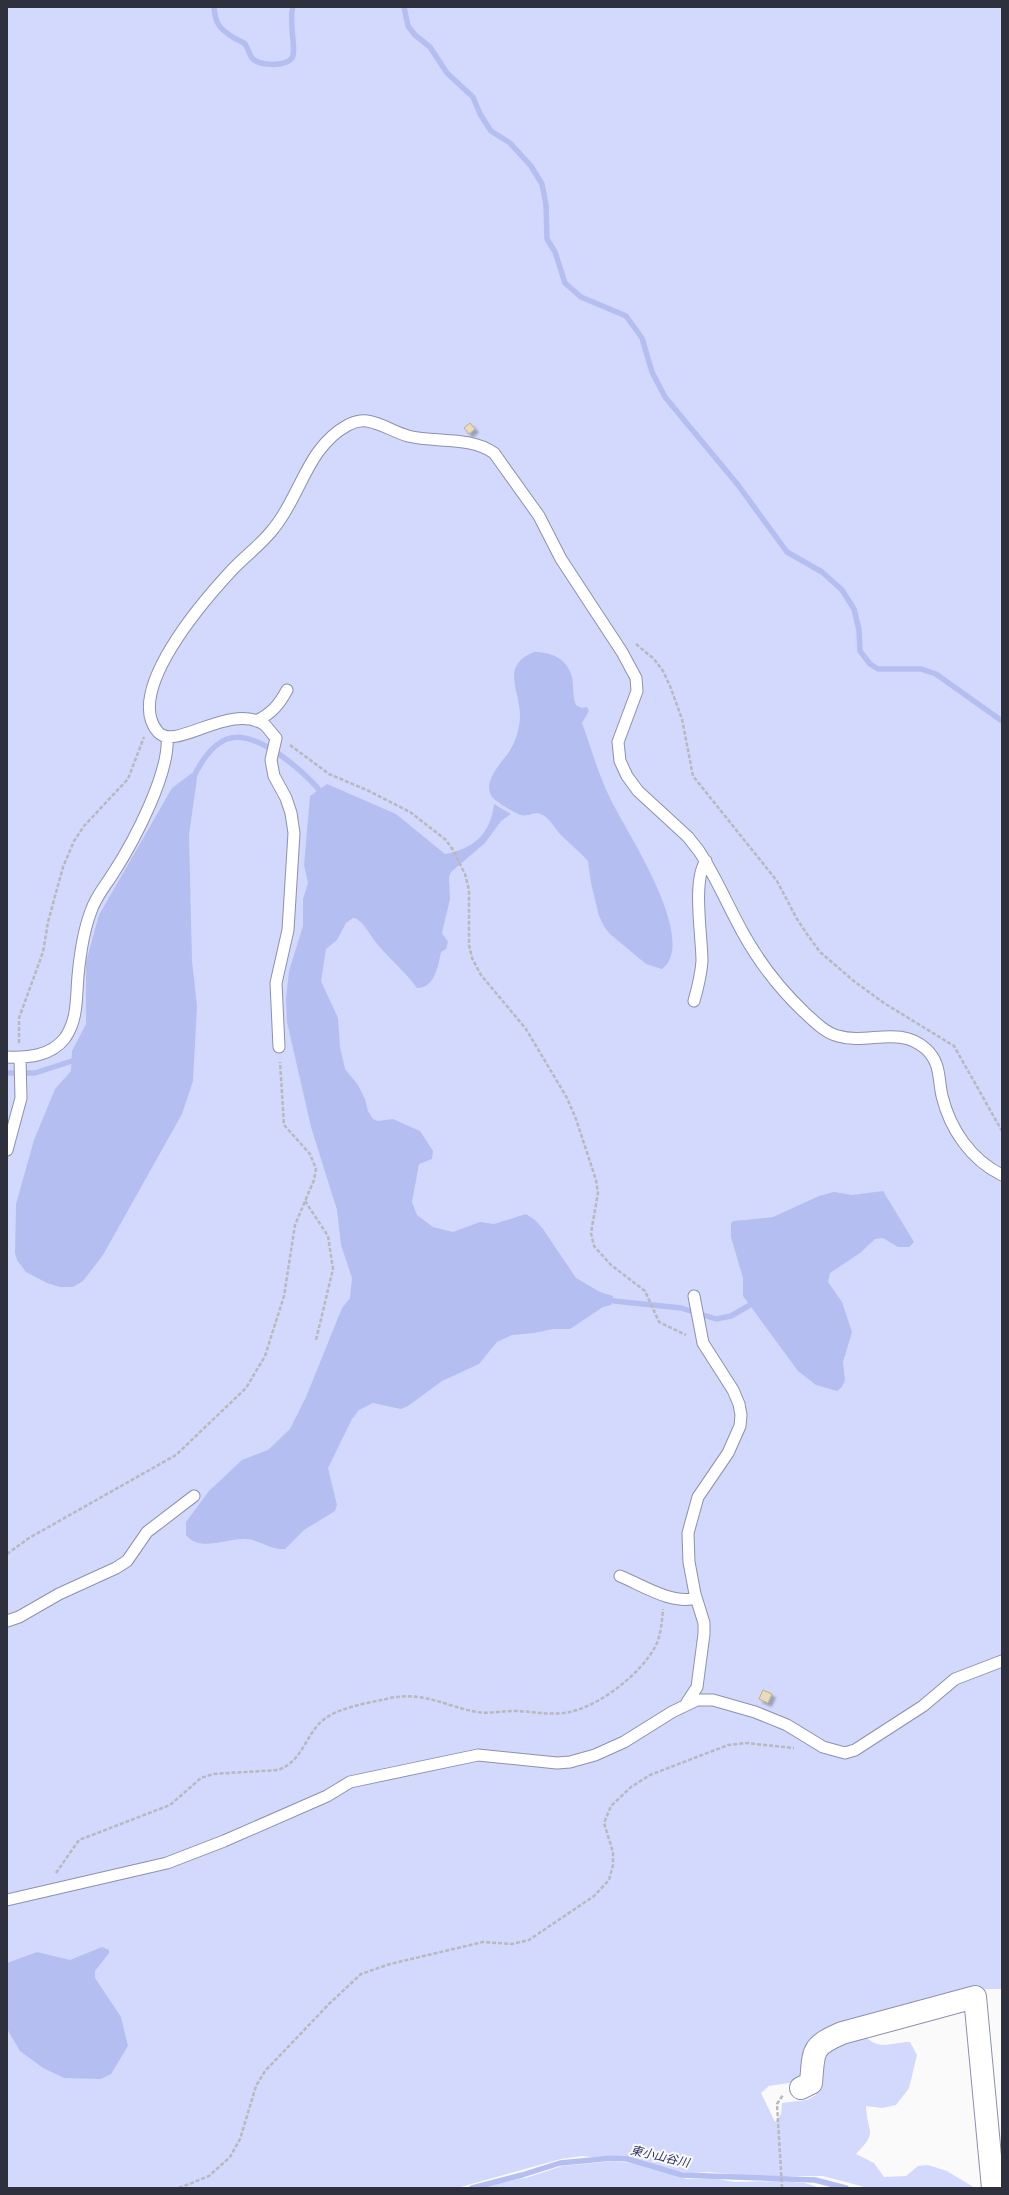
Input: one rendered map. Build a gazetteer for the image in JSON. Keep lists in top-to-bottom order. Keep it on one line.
{"water":["東小山谷川"]}
